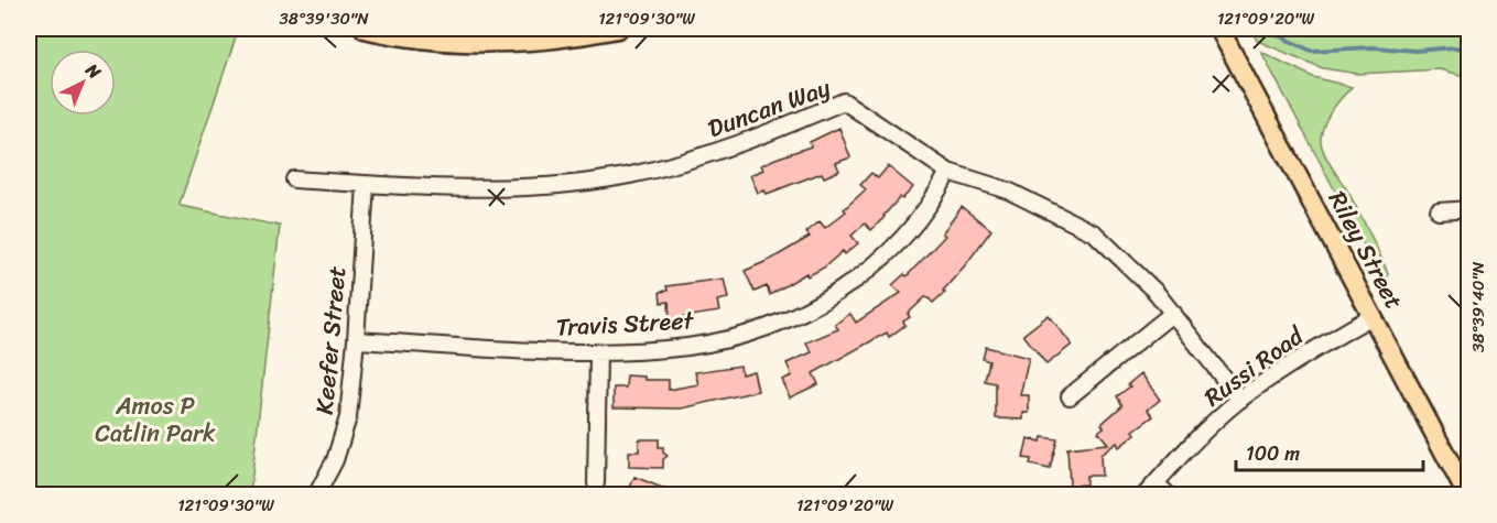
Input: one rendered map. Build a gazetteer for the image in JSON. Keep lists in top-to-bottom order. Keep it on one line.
{"streets":{"main road":["Riley Street"],"street":["Duncan Way","Travis Street","Keefer Street","Russi Road"]},"crossings":[["Duncan Way","Travis Street"],["Duncan Way","Keefer Street"],["Duncan Way","Russi Road"],["Riley Street","Russi Road"],["Travis Street","Keefer Street"]],"parks":["Amos P Catlin Park"],"scale_bar":"100 m","north":"top right","coordinates":["38°39'30\"N","121°09'30\"W","121°09'20\"W","38°39'40\"N"]}
